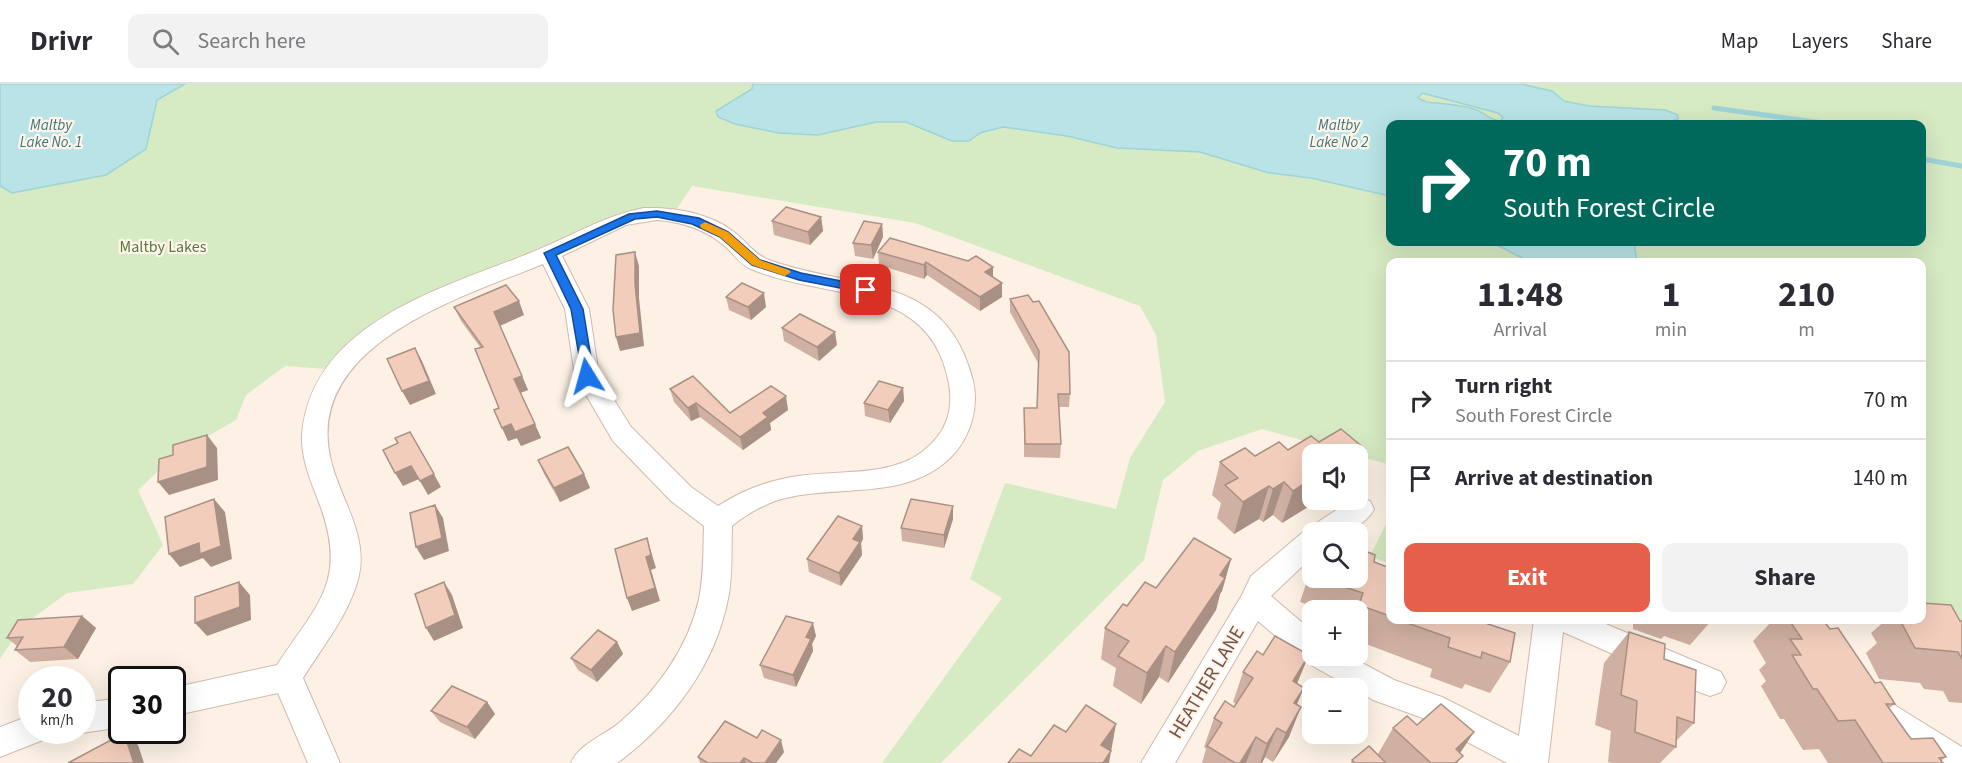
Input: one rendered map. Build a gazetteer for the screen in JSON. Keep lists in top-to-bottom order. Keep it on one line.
{"streets":{"street":["HEATHER LANE"]},"water":["Maltby Lake No. 1","Maltby Lake No 2"],"parks":["Maltby Lakes"],"page":{"header":"Drivr","search":"Search here","nav":["Map","Layers","Share"],"turn":["70 m","South Forest Circle"],"eta":["11:48","Arrival","1","min","210","m"],"list":[{"name":"Turn right","note":"South Forest Circle","value":"70 m"},{"name":"Arrive at destination","value":"140 m"}],"map_buttons":["+","−"],"buttons":["Exit","Share"],"speed":"20 km/h","limit":"30"}}
